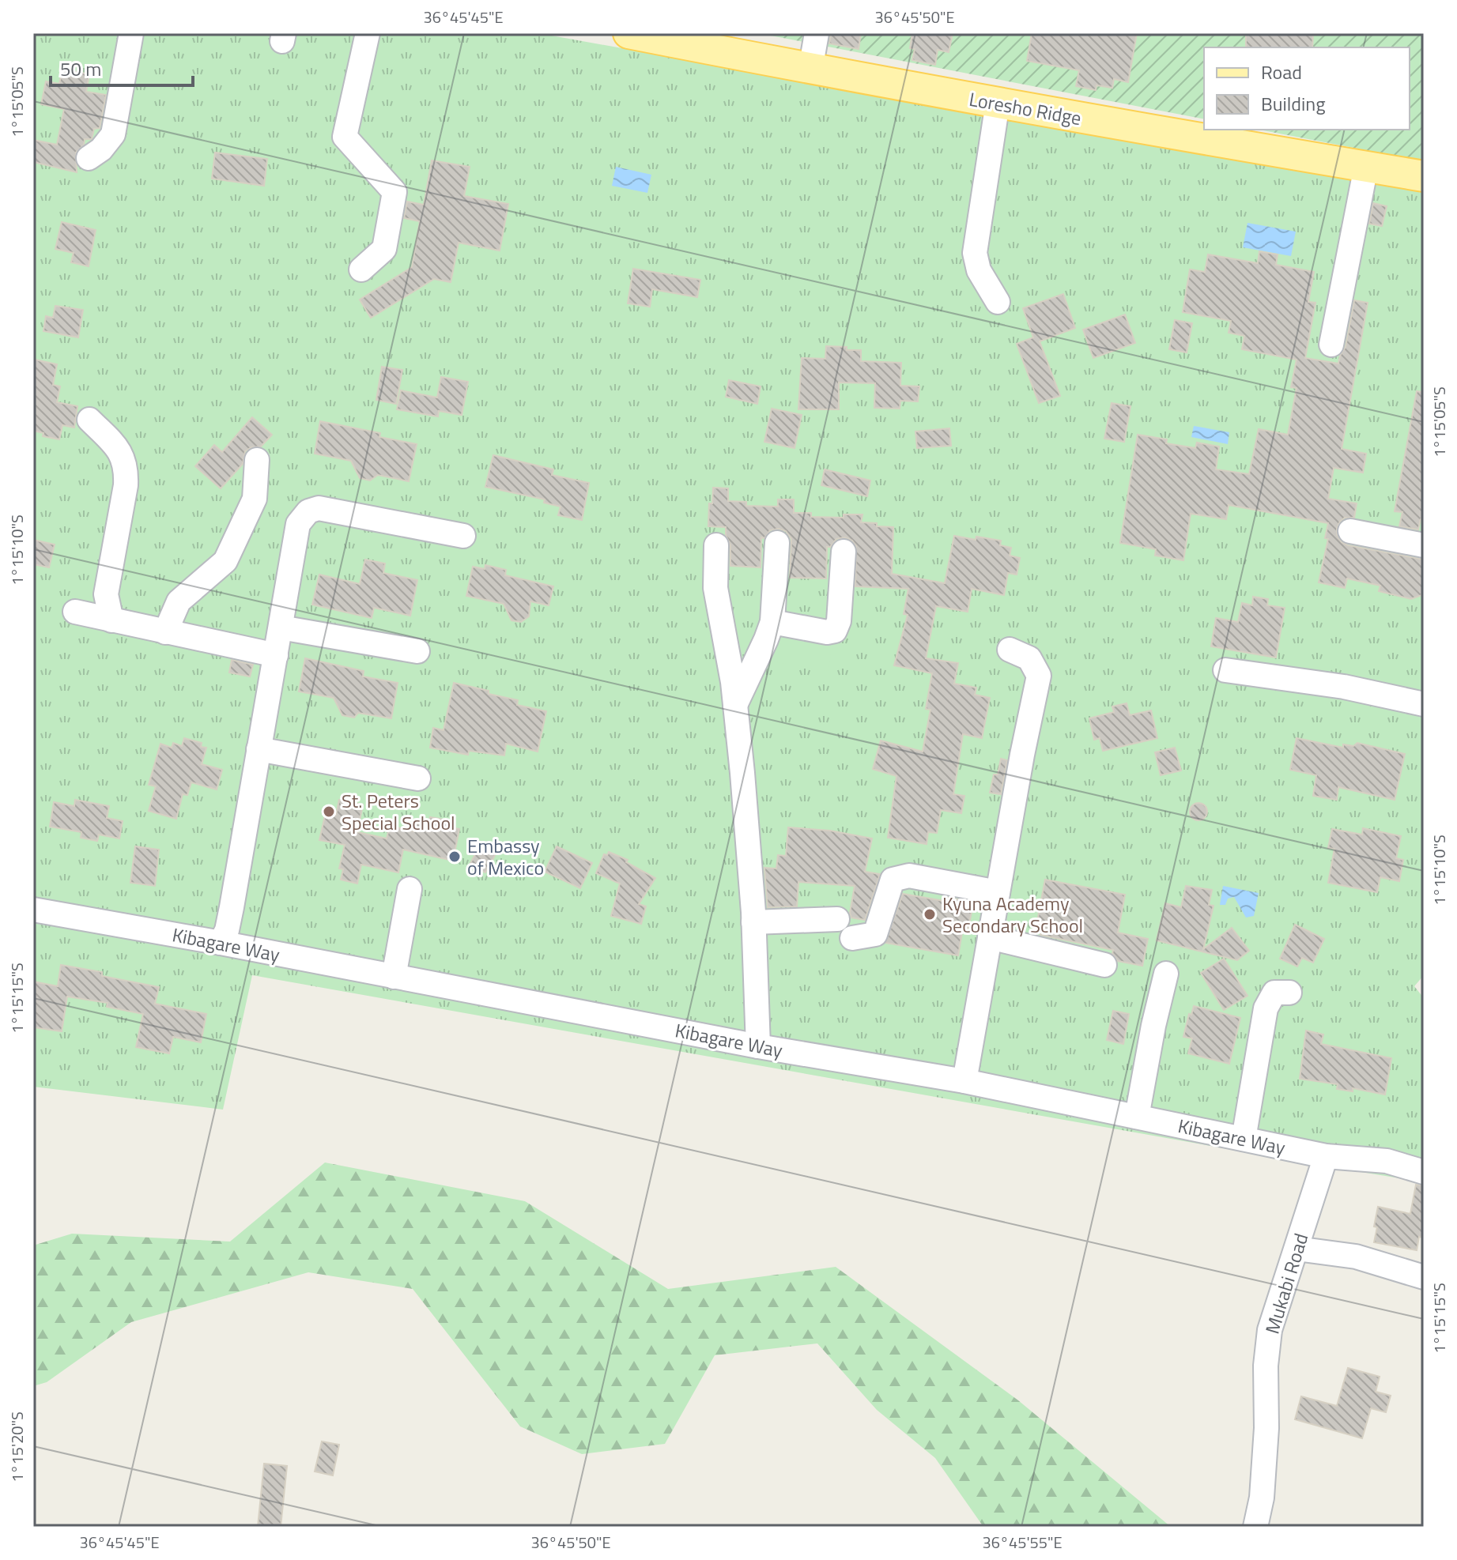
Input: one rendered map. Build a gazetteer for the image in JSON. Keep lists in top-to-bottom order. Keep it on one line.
{"streets":{"main road":["Loresho Ridge"],"street":["Kibagare Way","Mukabi Road"]},"crossings":[["Kibagare Way","Mukabi Road"]],"places":["St. Peters Special School","Embassy of Mexico","Kyuna Academy Secondary School"],"legend":["Road","Building"],"scale_bar":"50 m","coordinates":["36°45'45\"E","36°45'50\"E","1°15'05\"S","1°15'10\"S","1°15'15\"S","1°15'20\"S","36°45'55\"E"]}
